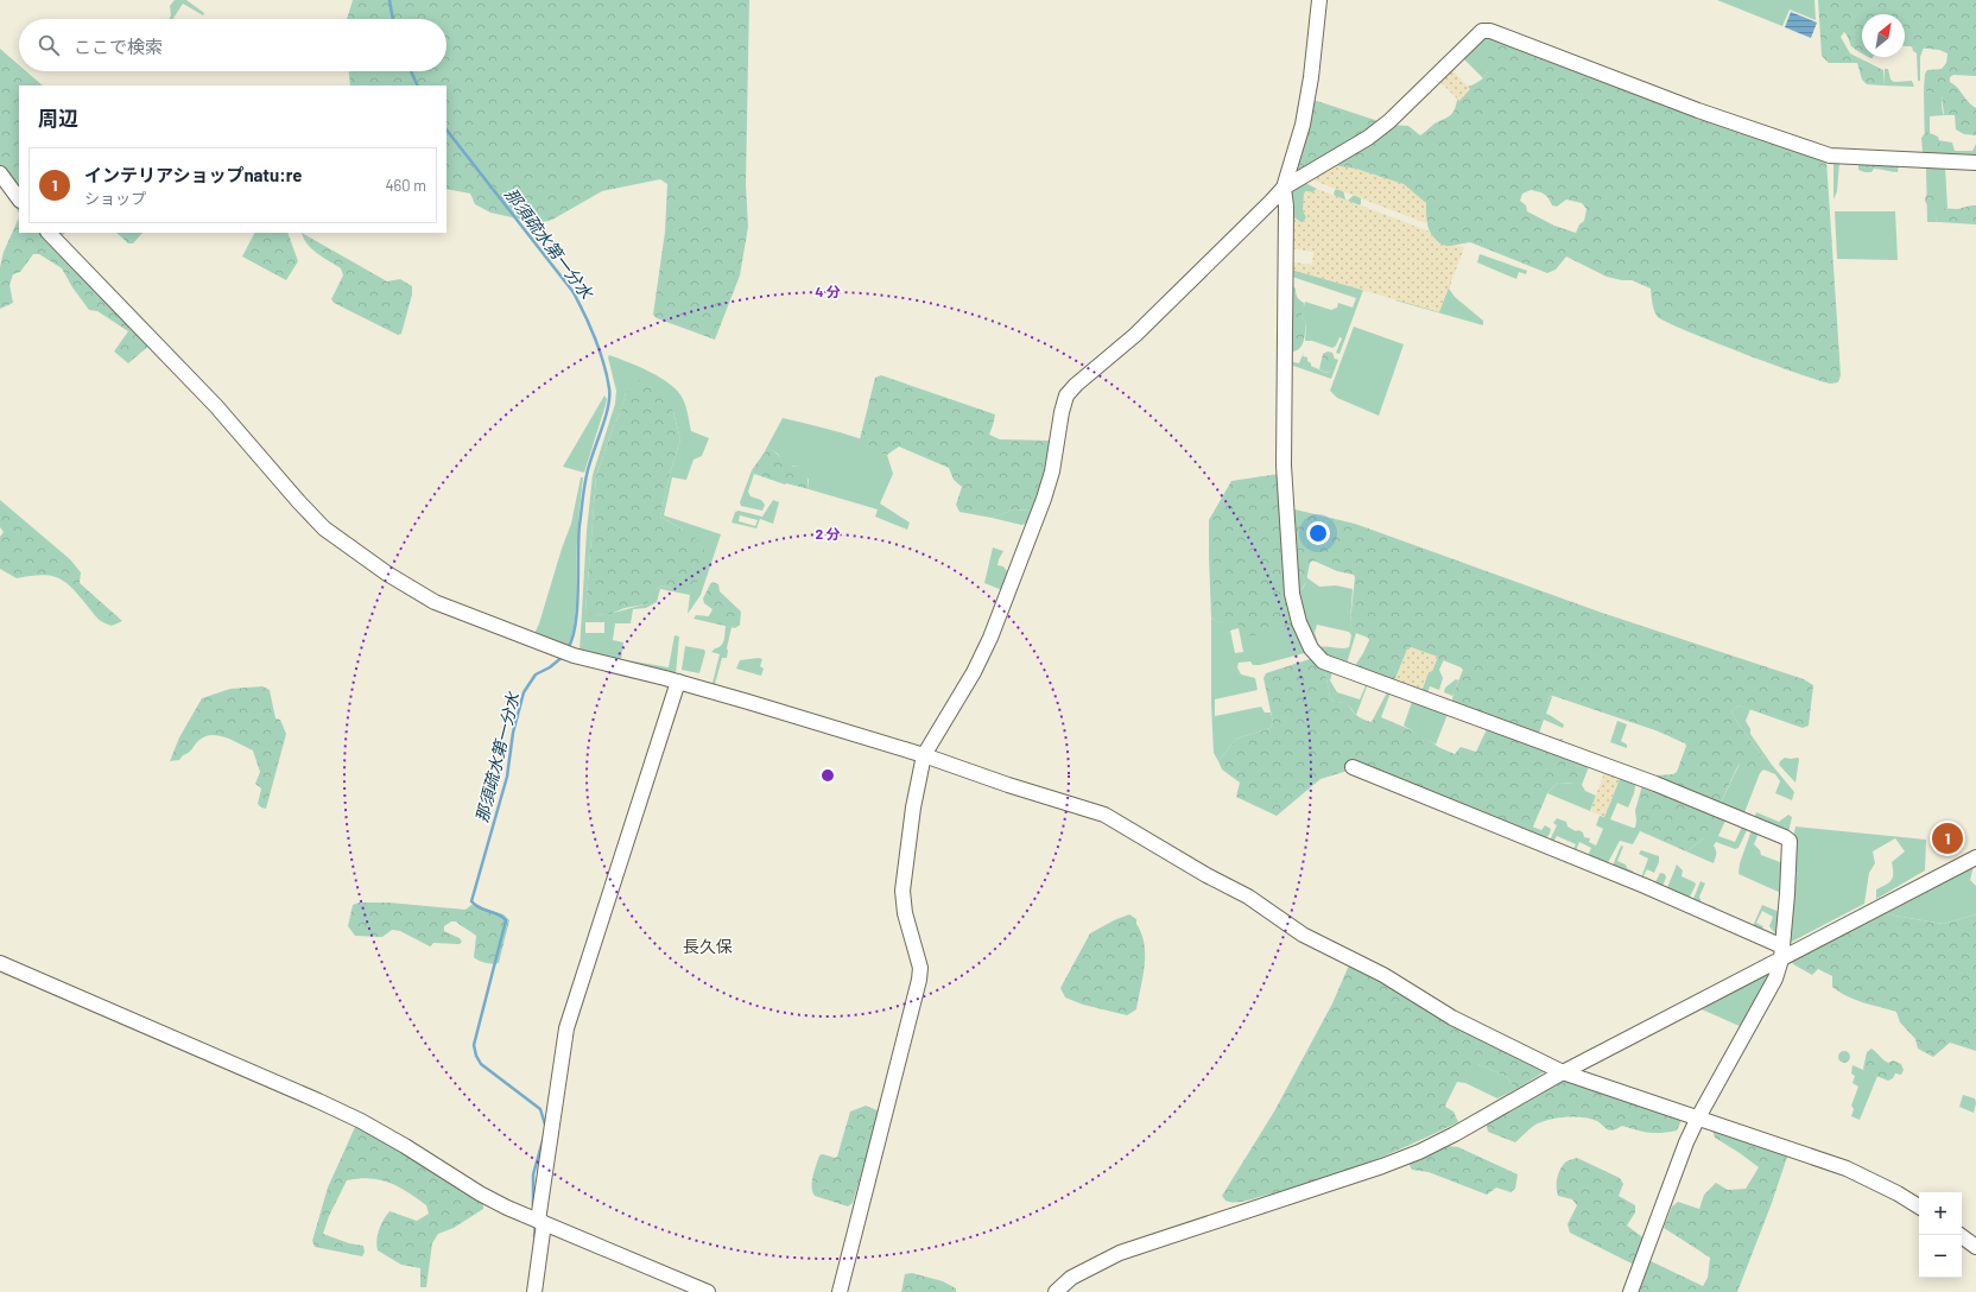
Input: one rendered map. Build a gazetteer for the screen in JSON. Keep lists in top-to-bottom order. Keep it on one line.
{"districts":["長久保"],"water":["那須疏水第一分水"],"north":"top right","page":{"search":"ここで検索","heading":"周辺","list":[{"mark":"1","name":"インテリアショップnatu:re","note":"ショップ","value":"460 m"}],"pins":"1","map_buttons":["+","−"]},"rings":["4 分","2 分"]}
